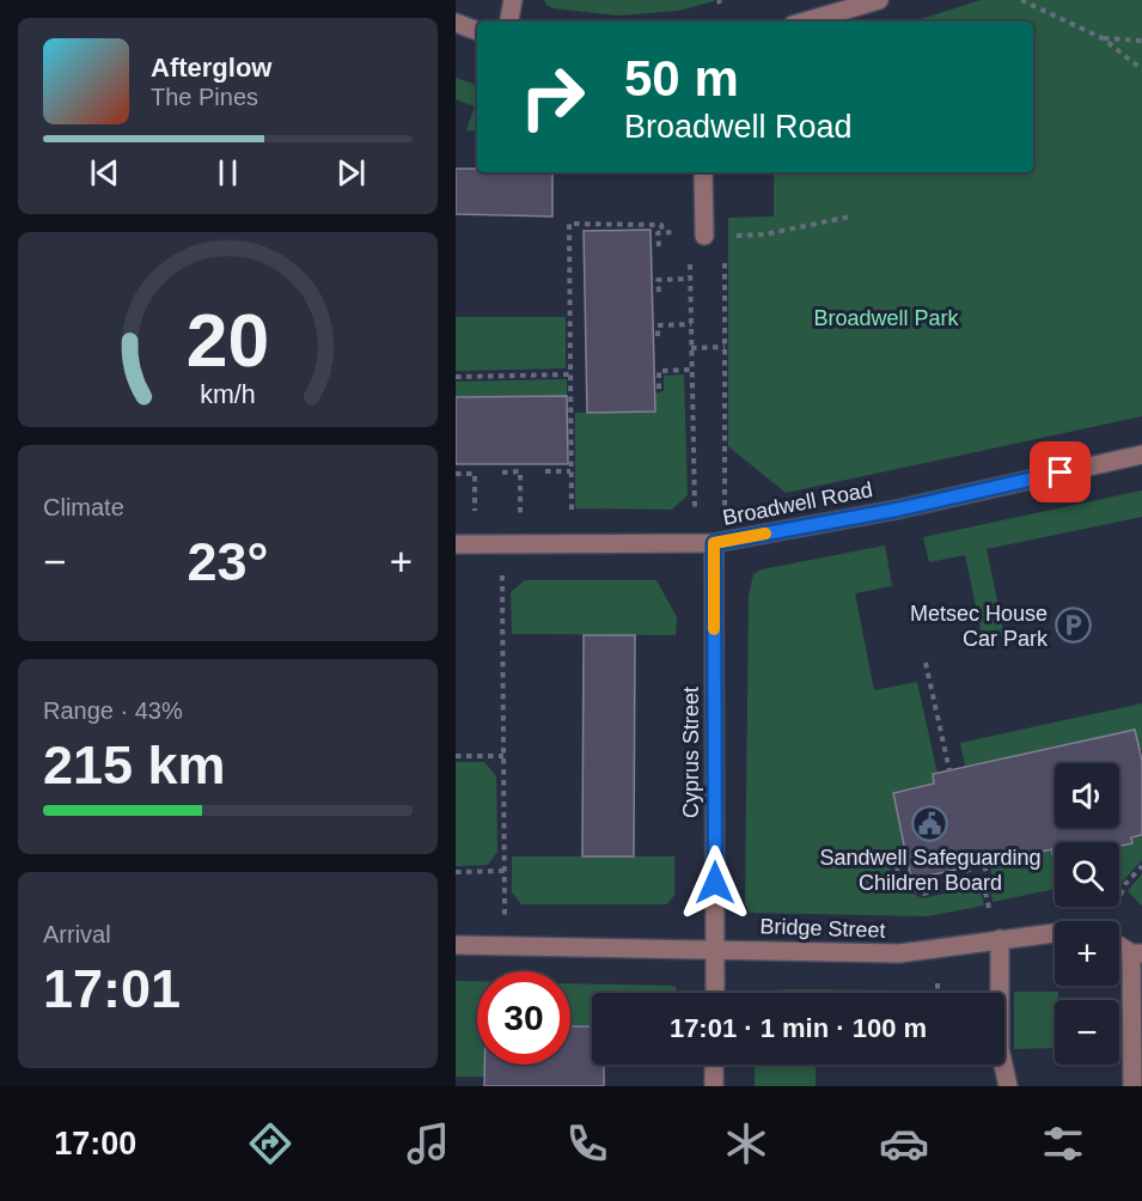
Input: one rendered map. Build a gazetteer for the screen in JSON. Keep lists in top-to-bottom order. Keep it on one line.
{"streets":{"street":["Broadwell Road","Cyprus Street","Bridge Street"]},"crossings":[["Broadwell Road","Cyprus Street"],["Cyprus Street","Bridge Street"]],"parks":["Broadwell Park"],"places":{"parking":["Metsec House Car Park"],"public building":["Sandwell Safeguarding Children Board"]},"page":{"turn":["50 m","Broadwell Road"],"song":["Afterglow","The Pines"],"tile":["Climate",["Range · 43%","215 km"],["Arrival","17:01"]],"heat":["−","23°","+"],"map_buttons":["+","−"],"limit":"30","trip":"17:01 · 1 min · 100 m","tabs":"17:00","gauge":["20","km/h"]}}
